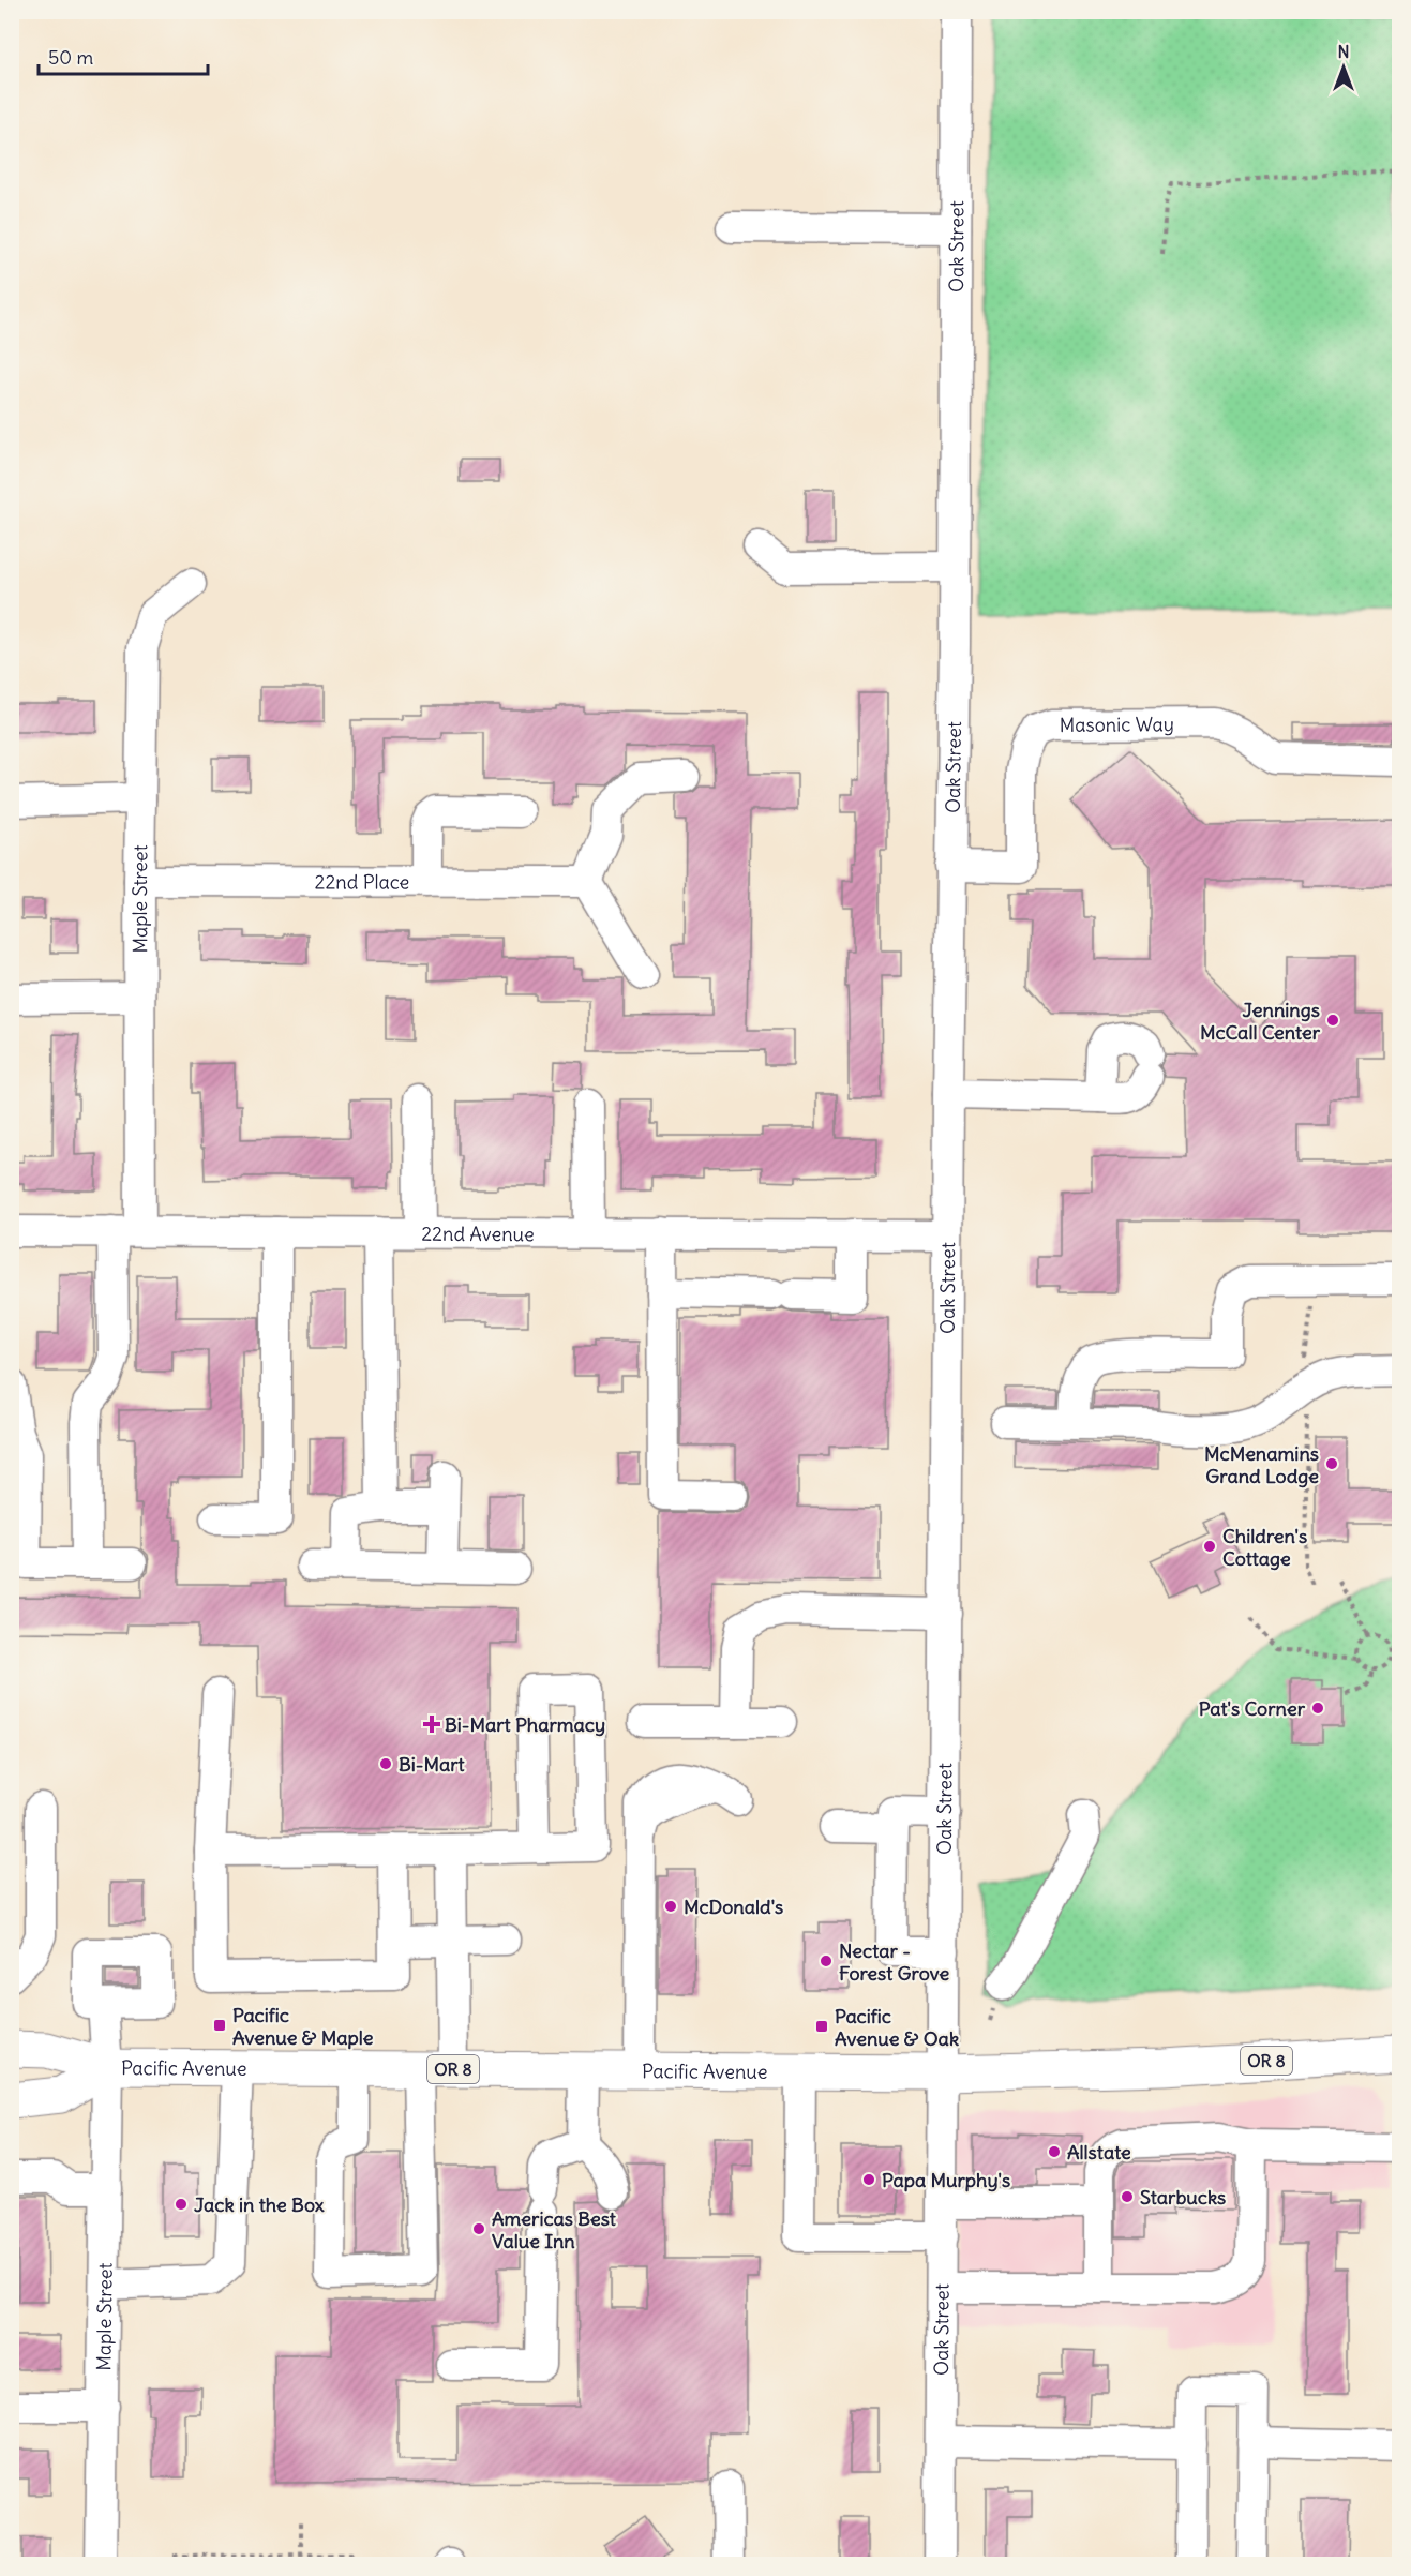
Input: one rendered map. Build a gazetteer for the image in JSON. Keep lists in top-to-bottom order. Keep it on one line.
{"streets":{"main road":["OR 8","Pacific Avenue"],"street":["Oak Street","Masonic Way","22nd Place","Maple Street","22nd Avenue"]},"crossings":[["Oak Street","Masonic Way"],["Oak Street","22nd Avenue"],["Oak Street","Pacific Avenue"],["22nd Place","Maple Street"],["Maple Street","22nd Avenue"],["Maple Street","Pacific Avenue"]],"places":{"other":["Jennings McCall Center","McMenamins Grand Lodge","Children's Cottage","Pat's Corner","Bi-Mart","McDonald's","Nectar - Forest Grove","Allstate","Papa Murphy's","Starbucks","Jack in the Box","Americas Best Value Inn"],"health":["Bi-Mart Pharmacy"],"transit":["Pacific Avenue & Maple","Pacific Avenue & Oak"]},"scale_bar":"50 m","north":"top"}
